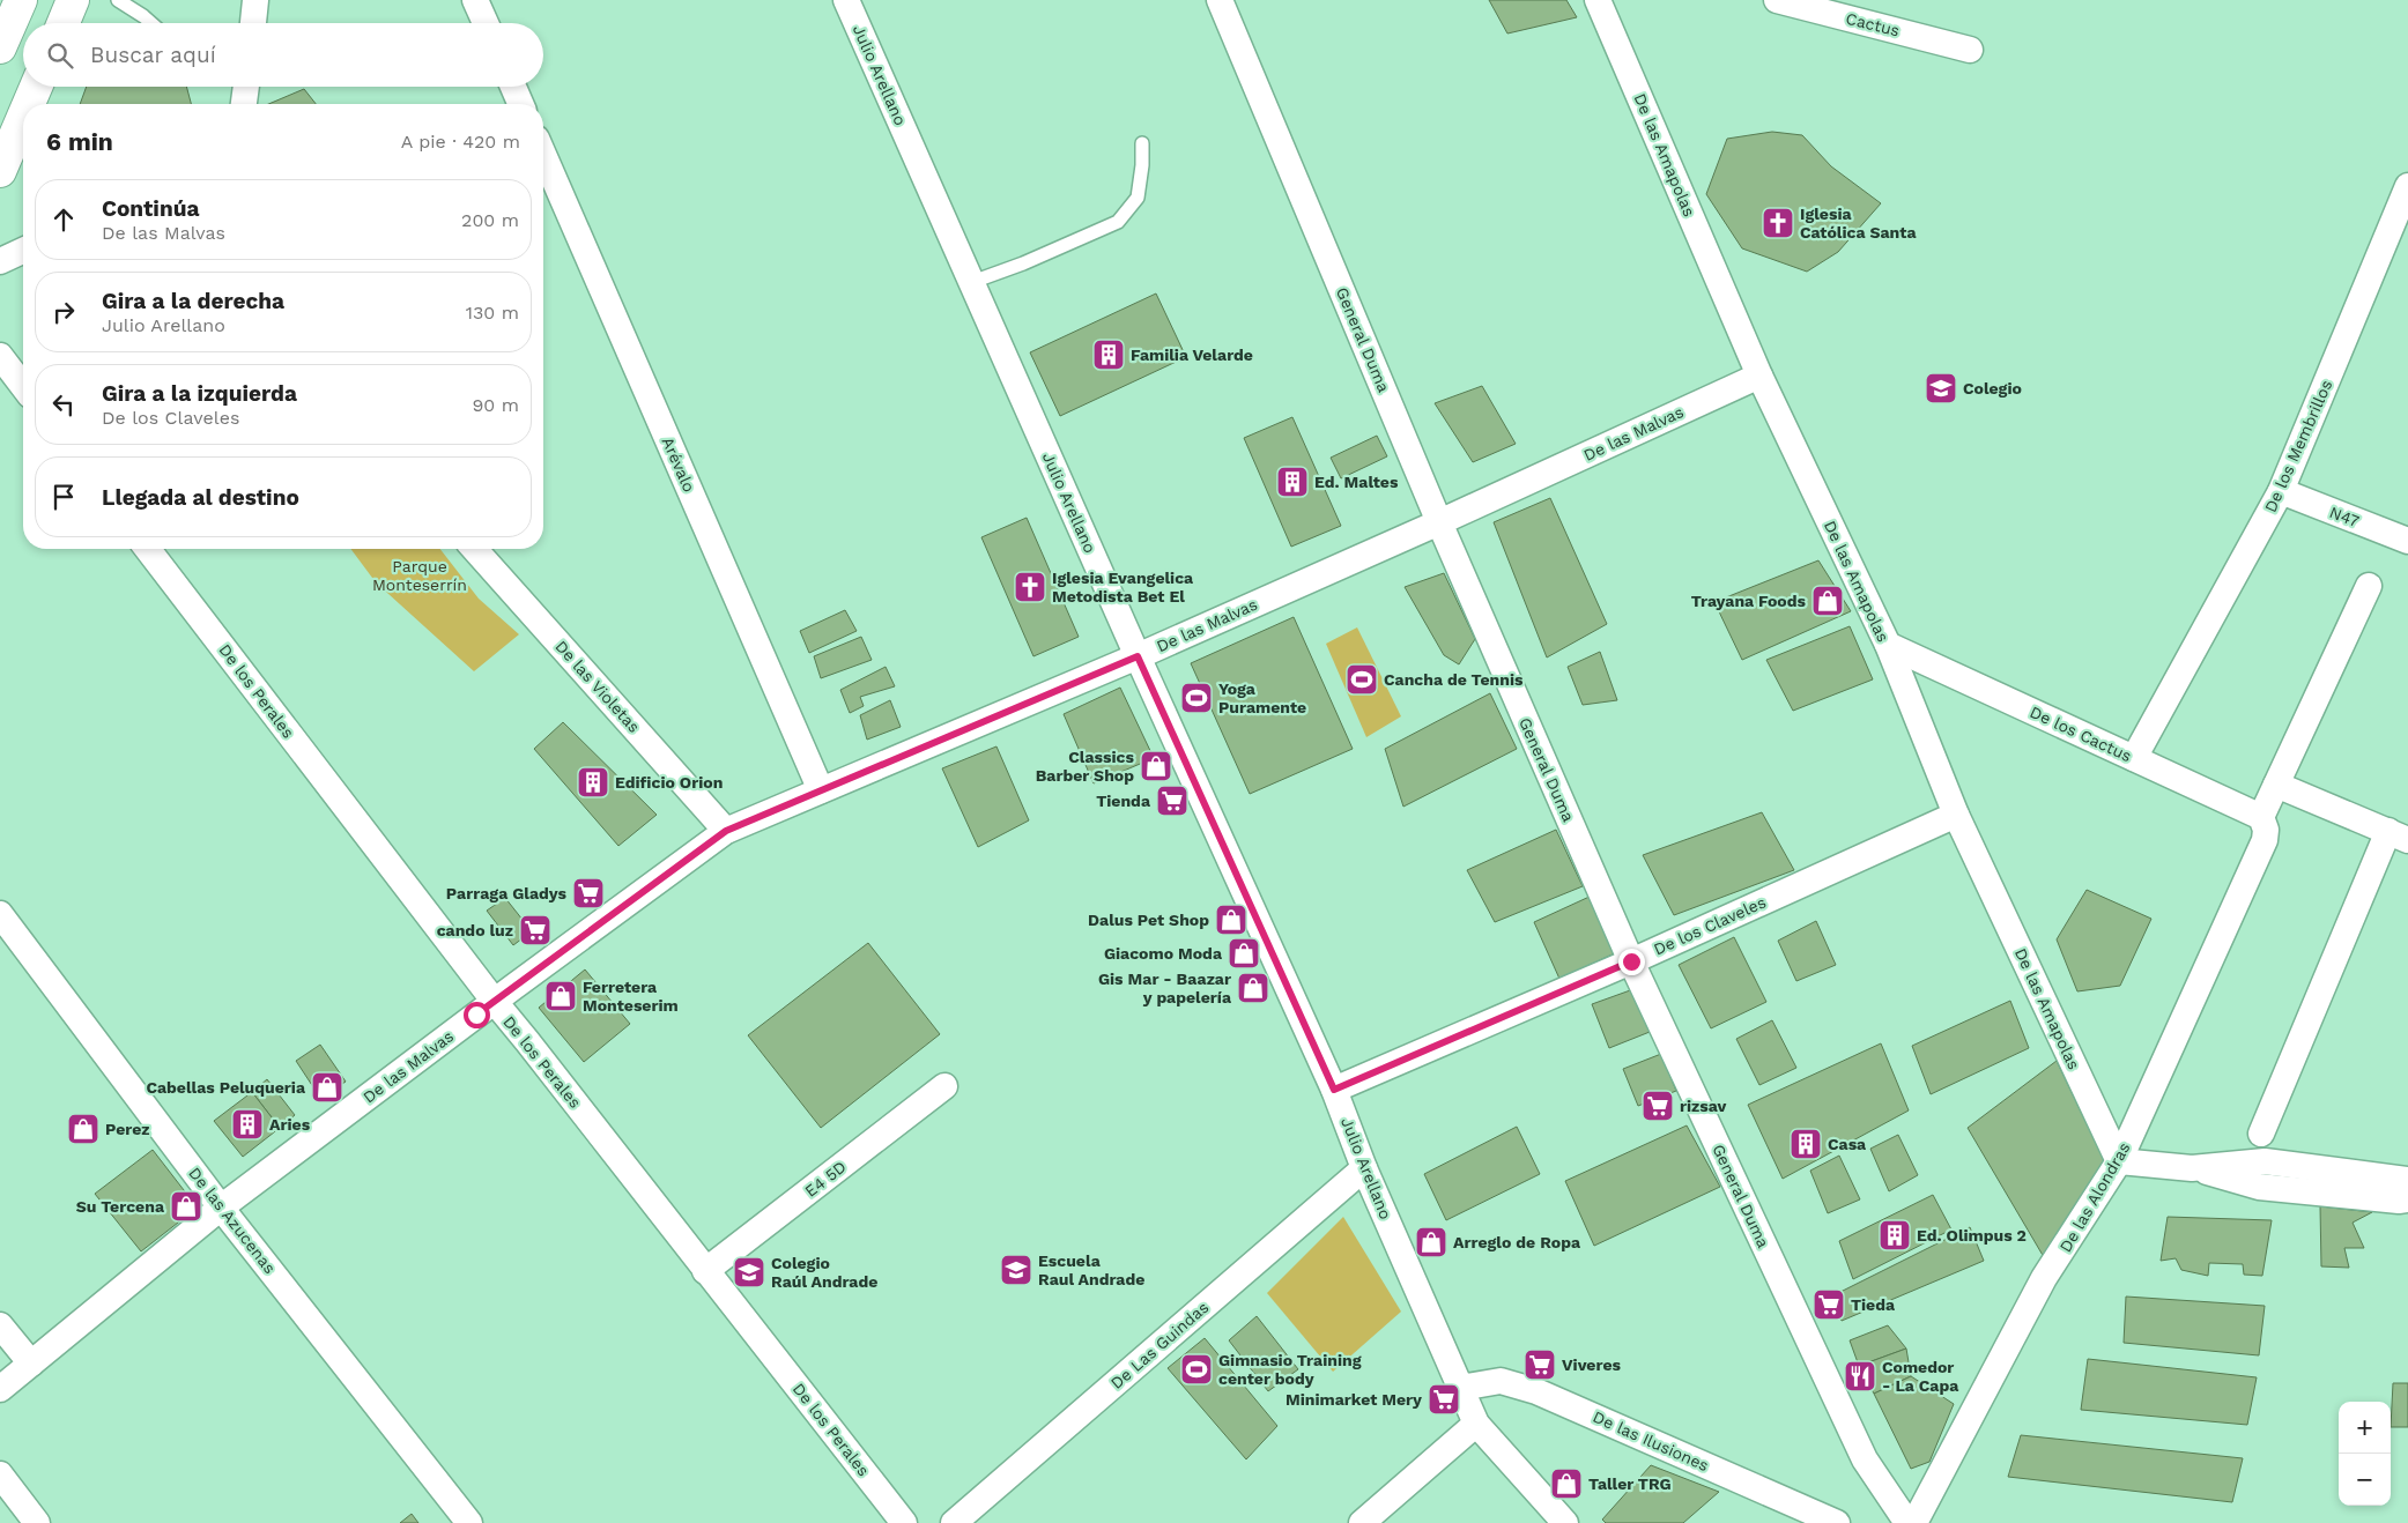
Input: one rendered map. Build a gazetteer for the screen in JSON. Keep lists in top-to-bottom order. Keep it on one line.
{"streets":{"street":["Cactus","Julio Arellano","De las Amapolas","General Duma","De las Malvas","De los Membrillos","Arévalo","N47","De las Violetas","De los Perales","De los Cactus","De los Claveles","E4 5D","De las Alondras","De las Azucenas","De Las Guindas","De las Ilusiones"]},"crossings":[["Julio Arellano","De las Malvas"],["Julio Arellano","De los Claveles"],["Julio Arellano","De Las Guindas"],["Julio Arellano","De las Ilusiones"],["De las Amapolas","De las Malvas"],["De las Amapolas","De los Cactus"],["De las Amapolas","De los Claveles"],["De las Amapolas","De las Alondras"],["General Duma","De las Malvas"],["General Duma","De los Claveles"],["De las Malvas","Arévalo"],["De las Malvas","De las Violetas"],["De las Malvas","De los Perales"],["De las Malvas","De las Azucenas"],["De los Membrillos","N47"],["De los Membrillos","De los Cactus"],["De los Perales","E4 5D"],["De los Cactus","De las Alondras"]],"parks":["Parque Monteserrín"],"places":{"church":["Iglesia Católica Santa","Iglesia Evangelica Metodista Bet El"],"building":["Familia Velarde","Ed. Maltes","Edificio Orion","Aries","Casa","Ed. Olimpus 2"],"school or university":["Colegio","Escuela Raul Andrade","Colegio Raúl Andrade"],"shop":["Trayana Foods","Classics Barber Shop","Dalus Pet Shop","Giacomo Moda","Gis Mar - Baazar y papelería","Ferretera Monteserim","Cabellas Peluqueria","Perez","Su Tercena","Arreglo de Ropa","Taller TRG"],"sports":["Cancha de Tennis","Yoga Puramente","Gimnasio Training center body"],"supermarket":["Tienda","Parraga Gladys","cando luz","rizsav","Tieda","Viveres","Minimarket Mery"],"restaurant":["Comedor - La Capa"]},"page":{"search":"Buscar aquí","heading":["6 min","A pie · 420 m"],"list":[["Continúa","De las Malvas","200 m"],["Gira a la derecha","Julio Arellano","130 m"],["Gira a la izquierda","De los Claveles","90 m"],"Llegada al destino"],"map_buttons":["+","−"]}}
